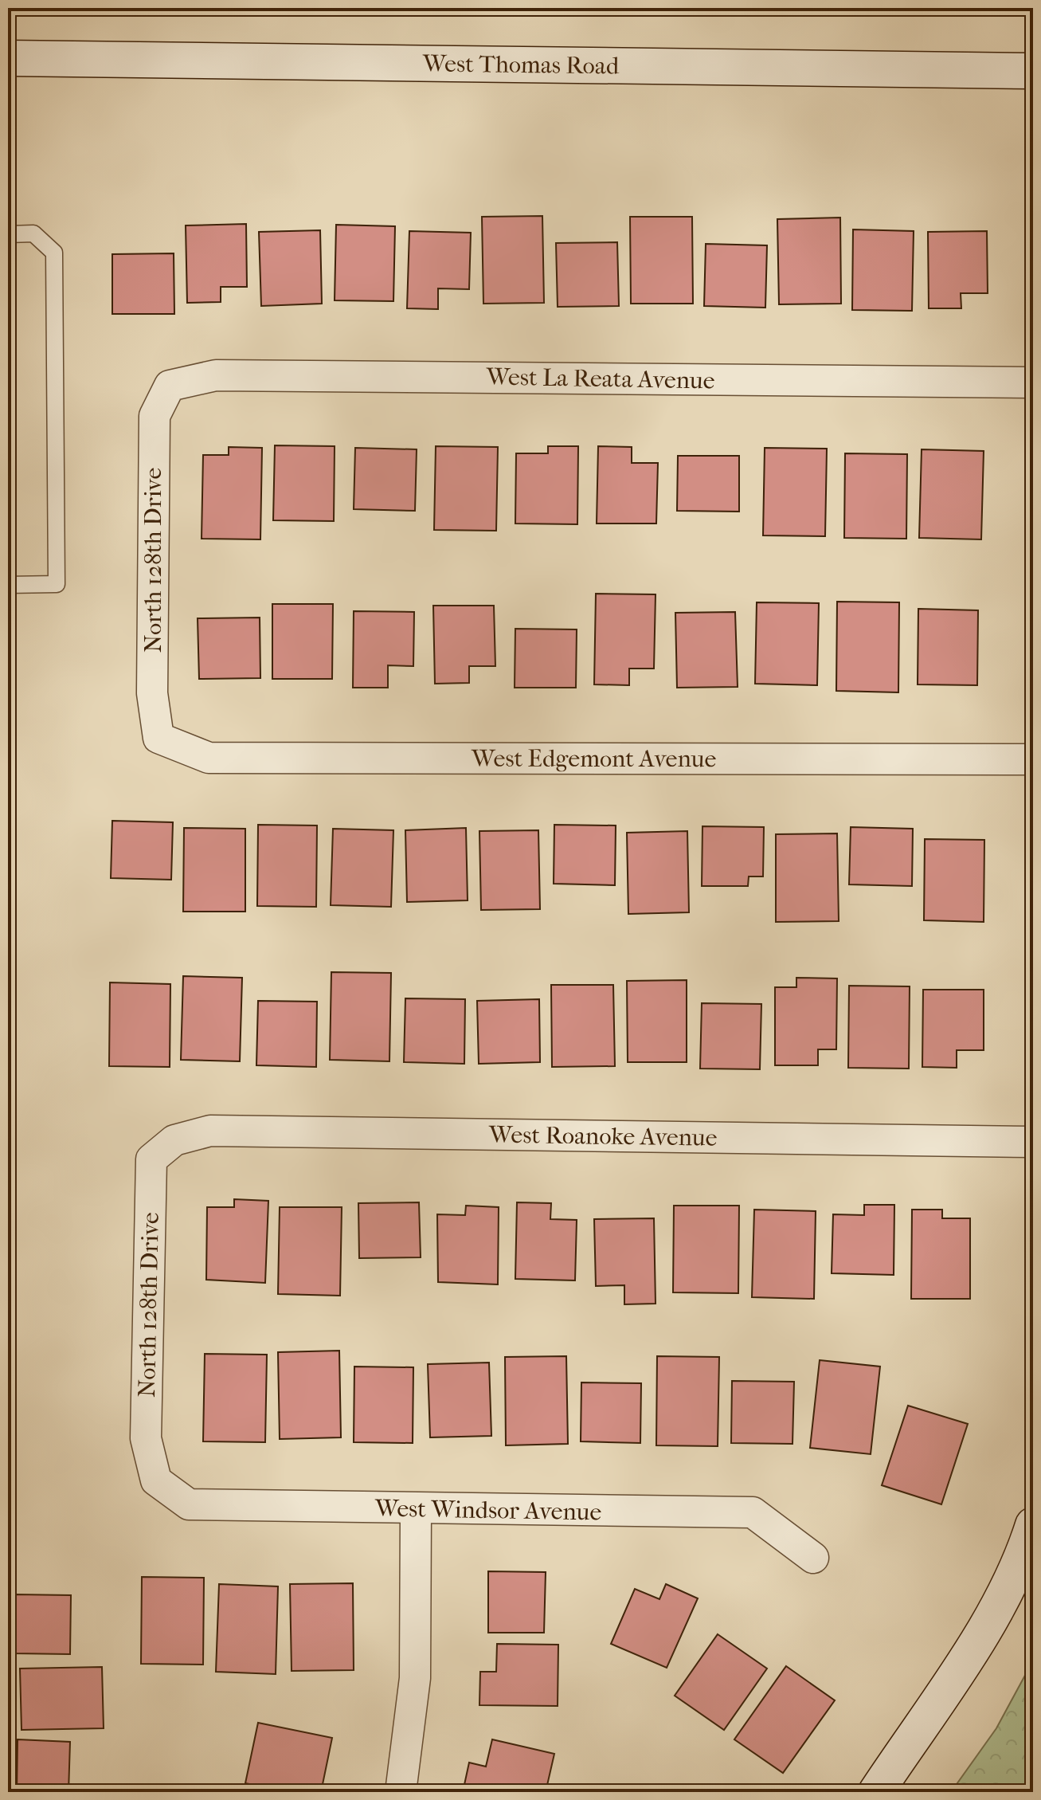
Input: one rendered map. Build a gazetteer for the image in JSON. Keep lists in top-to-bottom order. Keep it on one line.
{"streets":{"street":["West Thomas Road","West La Reata Avenue","North 128th Drive","West Edgemont Avenue","West Roanoke Avenue","West Windsor Avenue"]},"crossings":[["West La Reata Avenue","North 128th Drive"],["North 128th Drive","West Edgemont Avenue"],["North 128th Drive","West Roanoke Avenue"],["North 128th Drive","West Windsor Avenue"]]}
